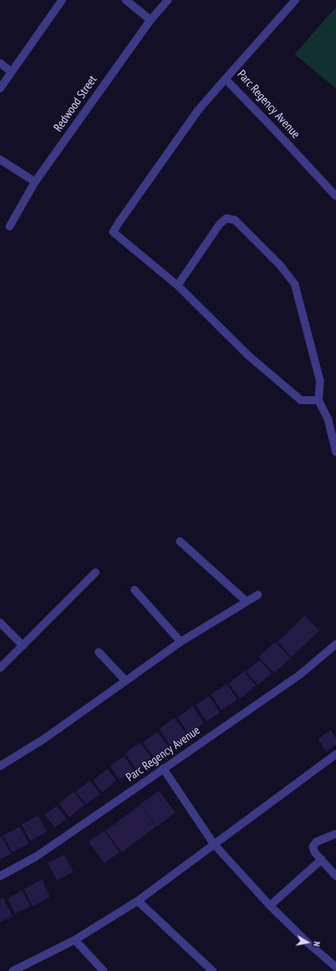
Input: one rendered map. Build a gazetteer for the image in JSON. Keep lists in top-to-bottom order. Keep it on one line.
{"streets":{"street":["Redwood Street","Parc Regency Avenue"]},"north":"right"}
